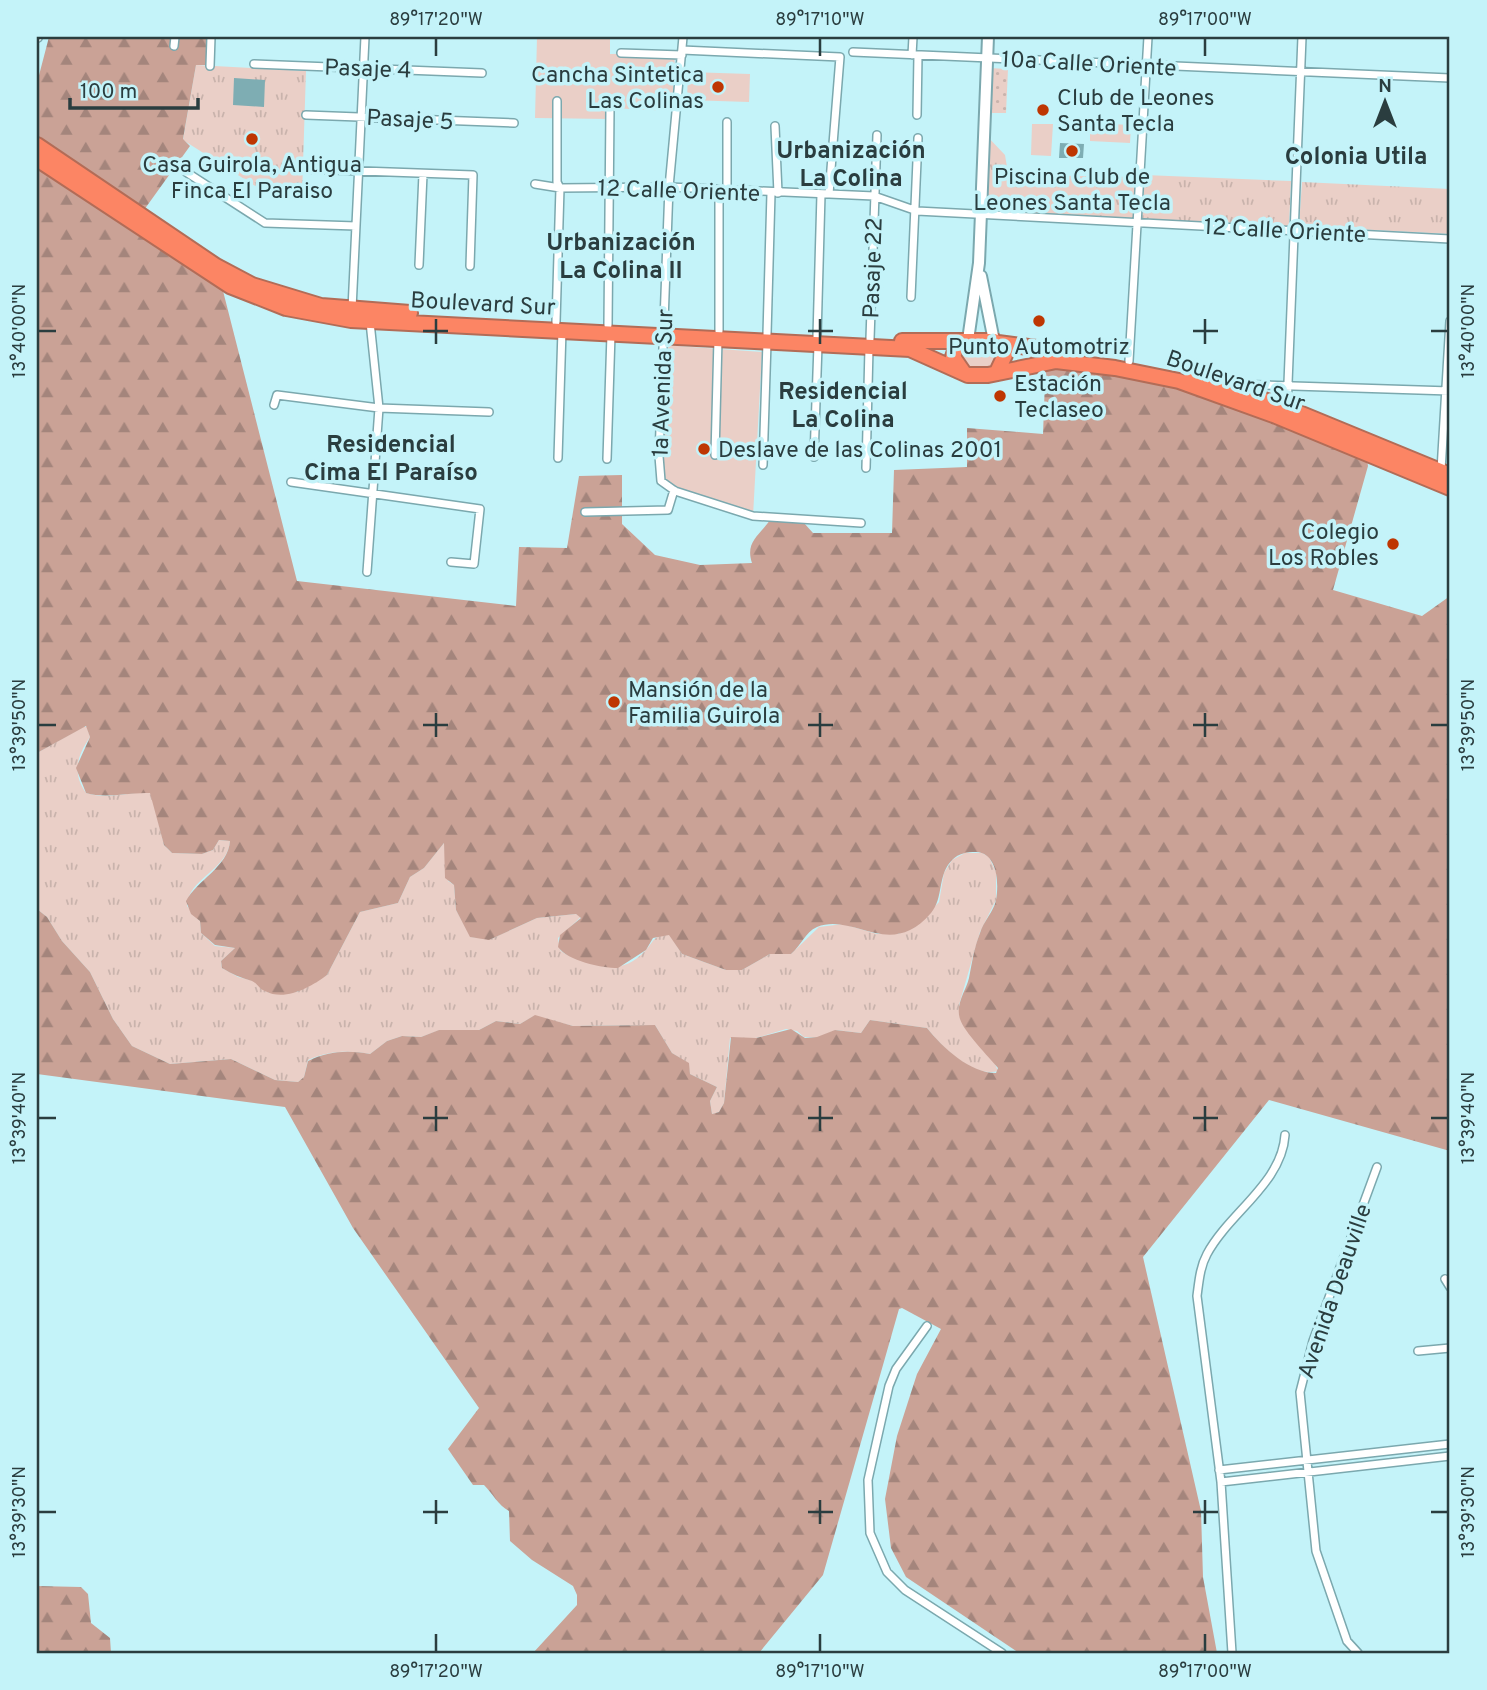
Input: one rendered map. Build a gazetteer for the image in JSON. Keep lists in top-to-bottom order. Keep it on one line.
{"streets":{"highway":["Boulevard Sur"],"street":["10a Calle Oriente","Pasaje 4","Pasaje 5","12 Calle Oriente","Pasaje 22","1a Avenida Sur","Avenida Deauville"]},"crossings":[["12 Calle Oriente","Pasaje 22"],["12 Calle Oriente","1a Avenida Sur"],["Pasaje 22","Boulevard Sur"],["Boulevard Sur","1a Avenida Sur"]],"districts":["Urbanización La Colina","Colonia Utila","Urbanización La Colina II","Residencial La Colina","Residencial Cima El Paraíso"],"places":["Cancha Sintetica Las Colinas","Club de Leones Santa Tecla","Casa Guirola, Antigua Finca El Paraiso","Piscina Club de Leones Santa Tecla","Punto Automotriz","Estación Teclaseo","Deslave de las Colinas 2001","Colegio Los Robles","Mansión de la Familia Guirola"],"scale_bar":"100 m","north":"top","coordinates":["89°17'20\"W","89°17'10\"W","89°17'00\"W","13°40'00\"N","13°39'50\"N","13°39'40\"N","13°39'30\"N"]}
